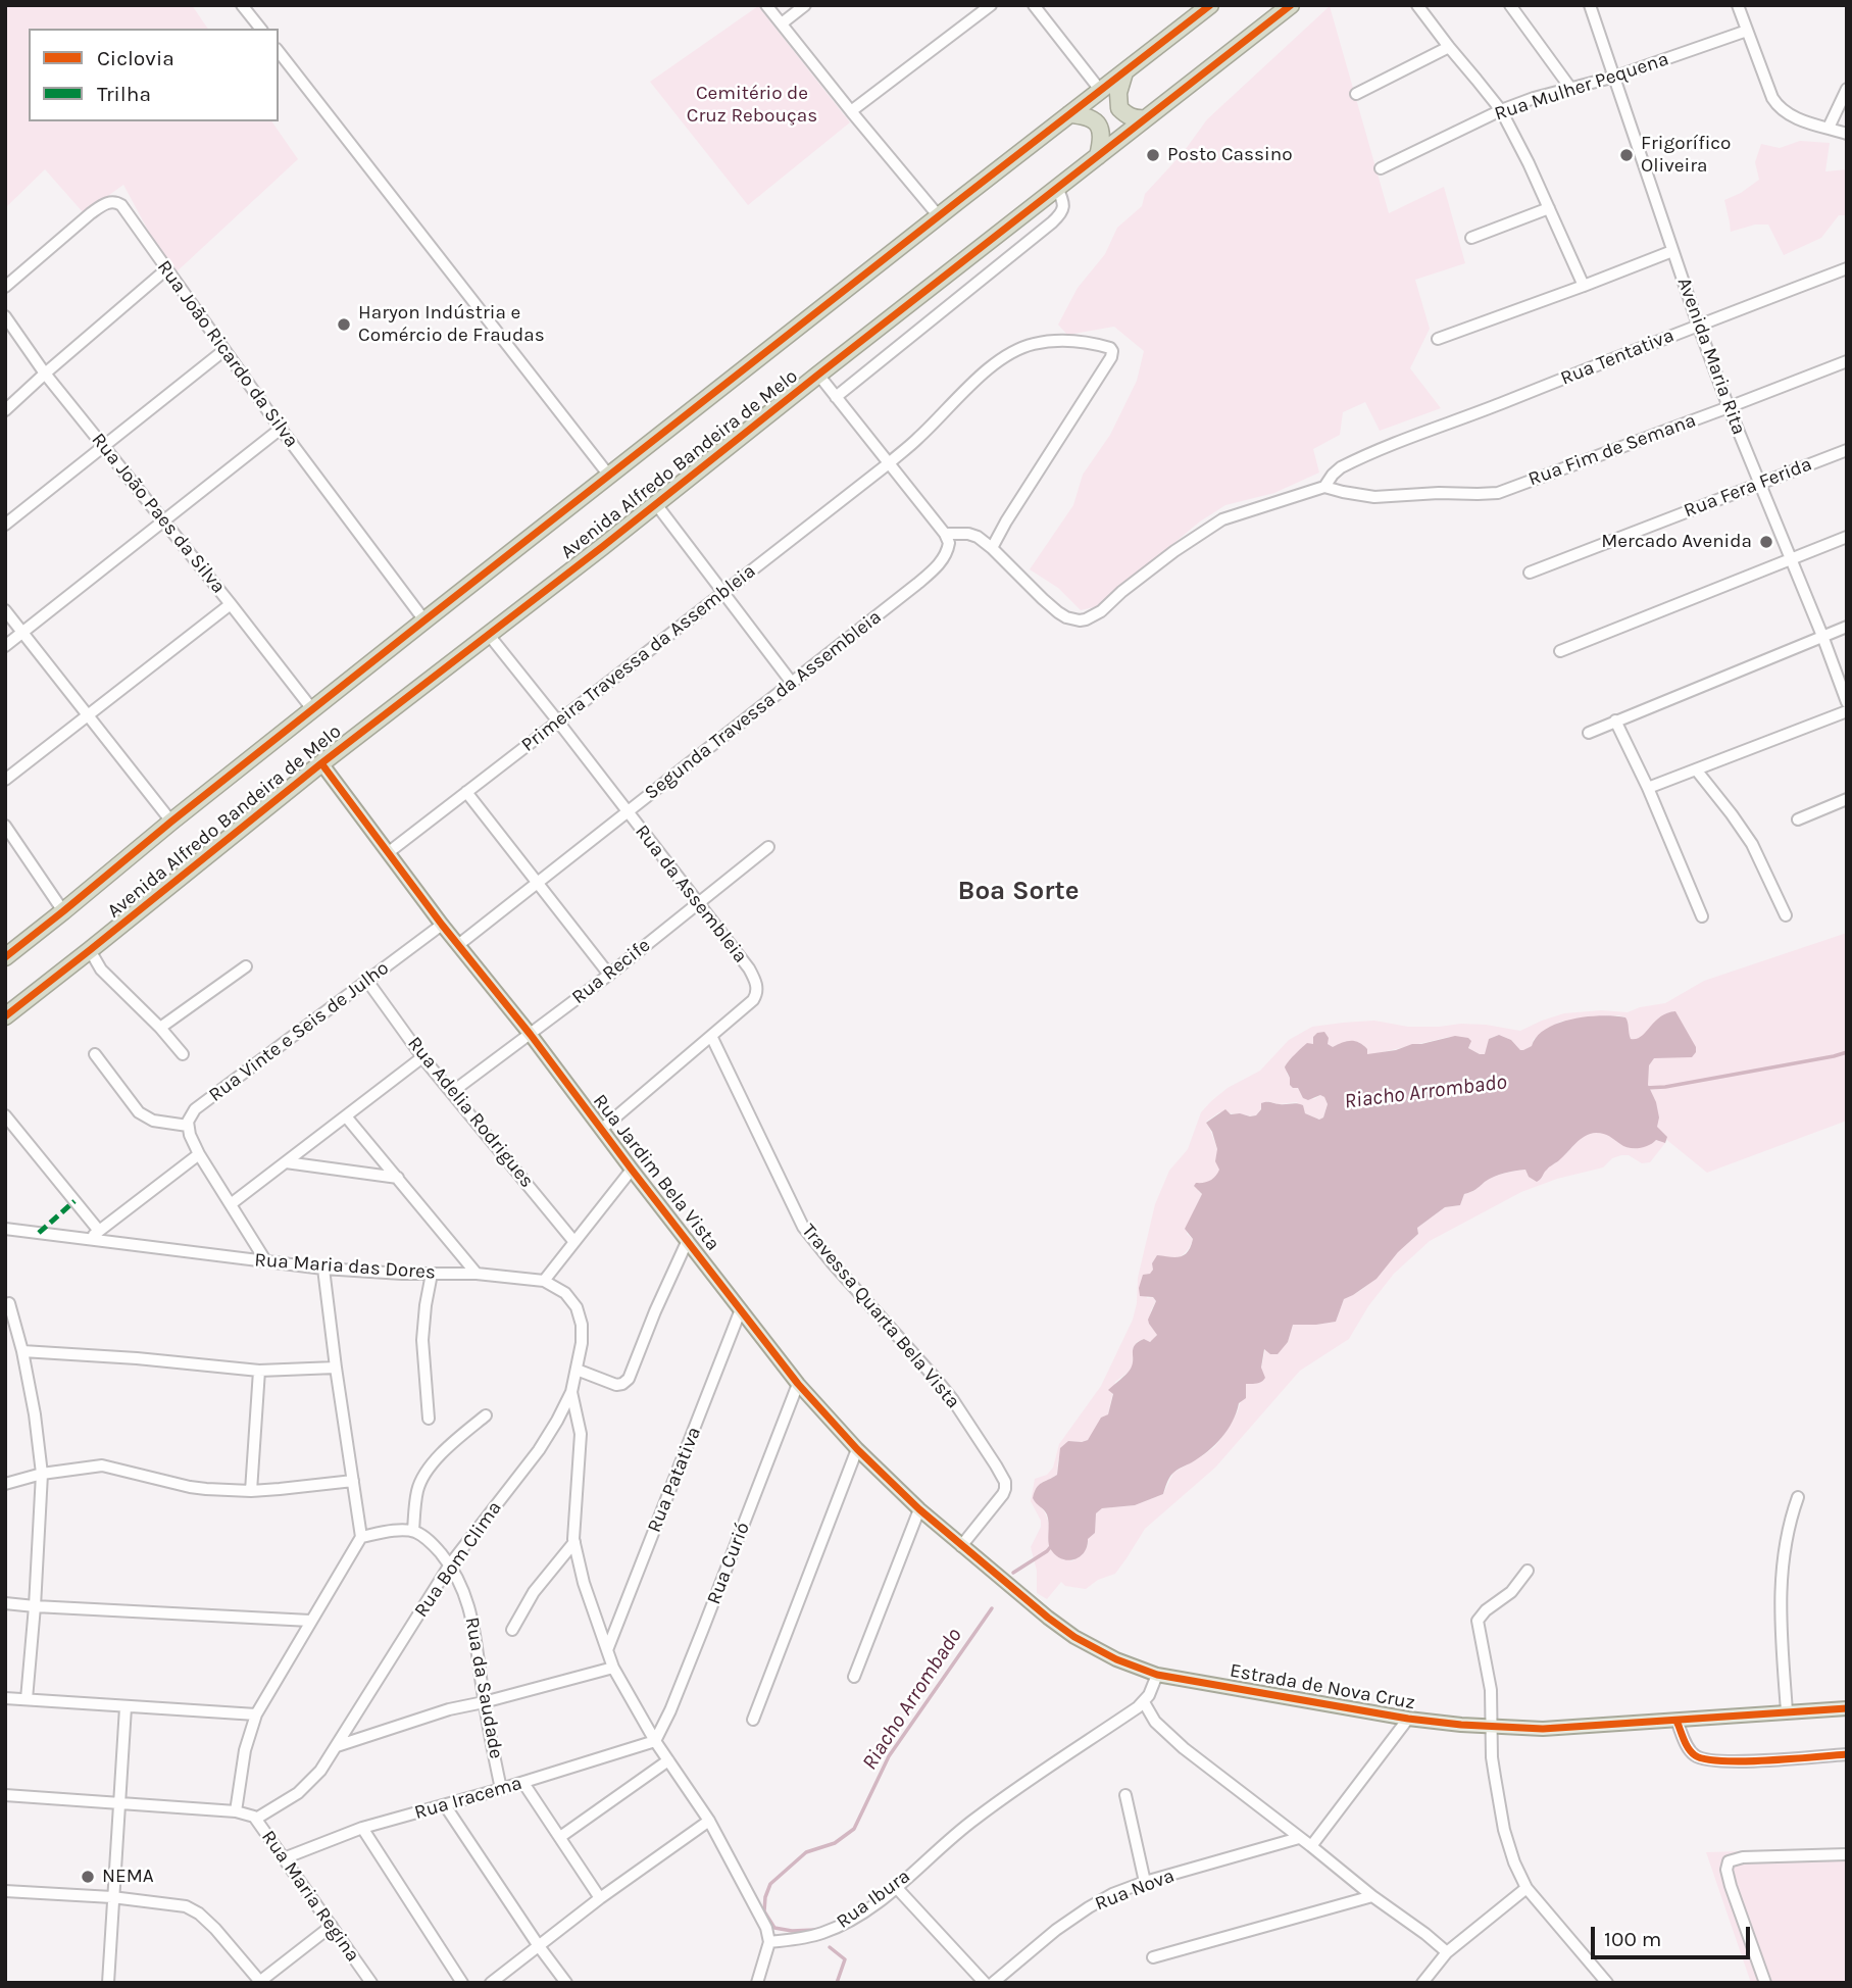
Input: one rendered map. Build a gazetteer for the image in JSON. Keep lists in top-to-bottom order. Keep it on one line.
{"streets":{"highway":["Avenida Alfredo Bandeira de Melo"],"main road":["Rua Jardim Bela Vista","Estrada de Nova Cruz"],"street":["Rua Mulher Pequena","Rua João Ricardo da Silva","Avenida Maria Rita","Rua Tentativa","Rua Fim de Semana","Rua Fera Ferida","Rua João Paes da Silva","Primeira Travessa da Assembleia","Segunda Travessa da Assembleia","Rua da Assembleia","Rua Recife","Rua Vinte e Seis de Julho","Rua Adelia Rodrigues","Rua Maria das Dores","Travessa Quarta Bela Vista","Rua Patativa","Rua Bom Clima","Rua Curió","Rua da Saudade","Rua Iracema","Rua Nova","Rua Maria Regina","Rua Ibura"]},"crossings":[["Rua Mulher Pequena","Avenida Maria Rita"],["Rua João Ricardo da Silva","Avenida Alfredo Bandeira de Melo"],["Avenida Maria Rita","Rua Tentativa"],["Avenida Maria Rita","Rua Fim de Semana"],["Avenida Maria Rita","Rua Fera Ferida"],["Rua Tentativa","Rua Fim de Semana"],["Avenida Alfredo Bandeira de Melo","Rua João Paes da Silva"],["Avenida Alfredo Bandeira de Melo","Rua da Assembleia"],["Avenida Alfredo Bandeira de Melo","Rua Jardim Bela Vista"],["Primeira Travessa da Assembleia","Rua da Assembleia"],["Primeira Travessa da Assembleia","Rua Jardim Bela Vista"],["Segunda Travessa da Assembleia","Rua da Assembleia"],["Segunda Travessa da Assembleia","Rua Jardim Bela Vista"],["Rua da Assembleia","Rua Recife"],["Rua da Assembleia","Rua Jardim Bela Vista"],["Rua da Assembleia","Travessa Quarta Bela Vista"],["Rua Recife","Rua Adelia Rodrigues"],["Rua Recife","Rua Jardim Bela Vista"],["Rua Vinte e Seis de Julho","Rua Adelia Rodrigues"],["Rua Vinte e Seis de Julho","Rua Jardim Bela Vista"],["Rua Jardim Bela Vista","Travessa Quarta Bela Vista"],["Rua Jardim Bela Vista","Rua Patativa"],["Rua Jardim Bela Vista","Rua Curió"],["Rua Jardim Bela Vista","Estrada de Nova Cruz"],["Rua Maria das Dores","Rua Bom Clima"],["Rua Bom Clima","Rua da Saudade"],["Rua Bom Clima","Rua Maria Regina"],["Rua Curió","Rua Iracema"],["Estrada de Nova Cruz","Rua Ibura"],["Rua da Saudade","Rua Iracema"],["Rua Iracema","Rua Maria Regina"]],"districts":["Boa Sorte"],"water":["Riacho Arrombado"],"parks":["Cemitério de Cruz Rebouças"],"places":["Posto Cassino","Frigorífico Oliveira","Haryon Indústria e Comércio de Fraudas","Mercado Avenida","NEMA"],"legend":["Ciclovia","Trilha"],"scale_bar":"100 m"}
